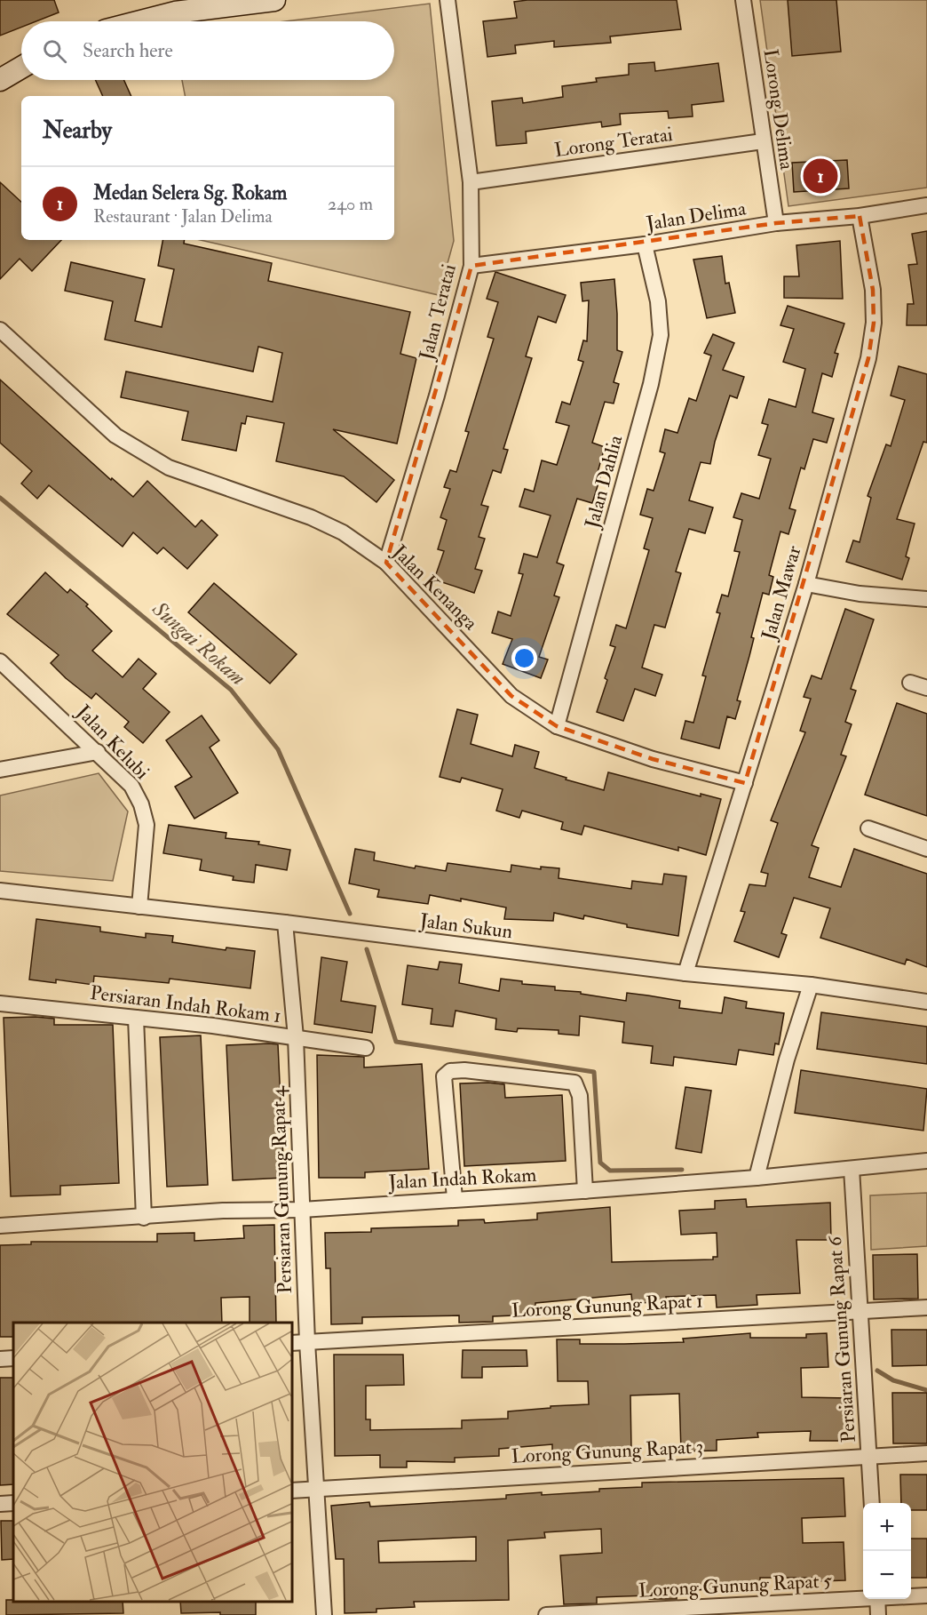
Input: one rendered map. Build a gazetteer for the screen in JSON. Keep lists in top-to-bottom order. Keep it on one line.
{"streets":{"street":["Lorong Delima","Lorong Teratai","Jalan Delima","Jalan Teratai","Jalan Dahlia","Jalan Kenanga","Jalan Mawar","Jalan Kelubi","Jalan Sukun","Persiaran Indah Rokam 1","Jalan Indah Rokam","Persiaran Gunung Rapat 4","Lorong Gunung Rapat 1","Persiaran Gunung Rapat 6","Lorong Gunung Rapat 3","Lorong Gunung Rapat 5"]},"crossings":[["Lorong Delima","Lorong Teratai"],["Lorong Delima","Jalan Delima"],["Lorong Teratai","Jalan Teratai"],["Jalan Delima","Jalan Teratai"],["Jalan Delima","Jalan Dahlia"],["Jalan Delima","Jalan Mawar"],["Jalan Teratai","Jalan Kenanga"],["Jalan Dahlia","Jalan Kenanga"],["Jalan Kenanga","Jalan Mawar"],["Jalan Mawar","Jalan Sukun"],["Jalan Kelubi","Jalan Sukun"],["Jalan Sukun","Persiaran Gunung Rapat 4"],["Persiaran Indah Rokam 1","Persiaran Gunung Rapat 4"],["Jalan Indah Rokam","Persiaran Gunung Rapat 4"],["Jalan Indah Rokam","Persiaran Gunung Rapat 6"],["Persiaran Gunung Rapat 4","Lorong Gunung Rapat 1"],["Persiaran Gunung Rapat 4","Lorong Gunung Rapat 3"],["Lorong Gunung Rapat 1","Persiaran Gunung Rapat 6"],["Persiaran Gunung Rapat 6","Lorong Gunung Rapat 3"]],"water":["Sungai Rokam"],"page":{"search":"Search here","heading":"Nearby","pins":"1","list":[{"mark":"1","name":"Medan Selera Sg. Rokam","note":"Restaurant · Jalan Delima","value":"240 m"}],"map_buttons":["+","−"]}}
